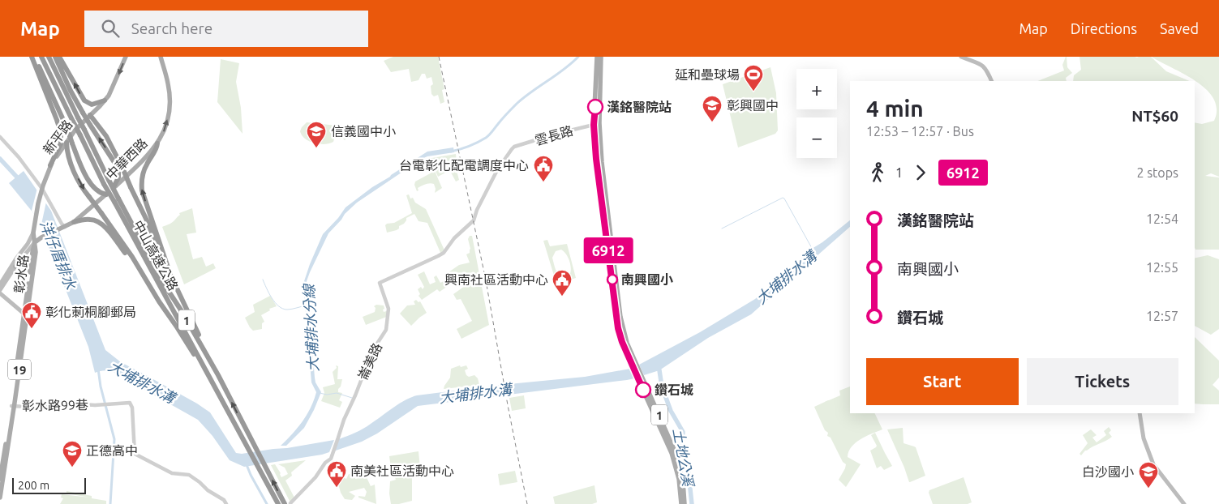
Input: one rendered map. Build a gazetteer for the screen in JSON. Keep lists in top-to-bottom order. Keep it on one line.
{"streets":{"highway":["中山高速公路","1"],"main road":["新平路","中華西路","彰水路","19"],"street":["雲長路","崙美路","彰水路99巷"]},"crossings":[["雲長路","1"],["雲長路","崙美路"],["新平路","中華西路"],["新平路","彰水路"],["中華西路","彰水路"],["中山高速公路","崙美路"],["彰水路","彰水路99巷"]],"water":["洋仔厝排水","大埔排水溝","大埔排水分線","土地公溪"],"places":{"sports":["延和壘球場"],"other":["漢銘醫院站","南興國小","鑽石城"],"school or university":["彰興國中","信義國中小","正德高中","白沙國小"],"public building":["台電彰化配電調度中心","興南社區活動中心","彰化莿桐腳郵局","南美社區活動中心"]},"lines":["bus line 6912"],"scale_bar":"200 m","page":{"header":"Map","search":"Search here","nav":["Map","Directions","Saved"],"on_map":"6912","map_buttons":["+","−"],"heading":["4 min","12:53 – 12:57 · Bus","NT$60"],"legs":["1","6912","2 stops"],"list":[{"name":"漢銘醫院站","value":"12:54"},{"name":"南興國小","value":"12:55"},{"name":"鑽石城","value":"12:57"}],"buttons":["Start","Tickets"],"scale":"200 m"}}
